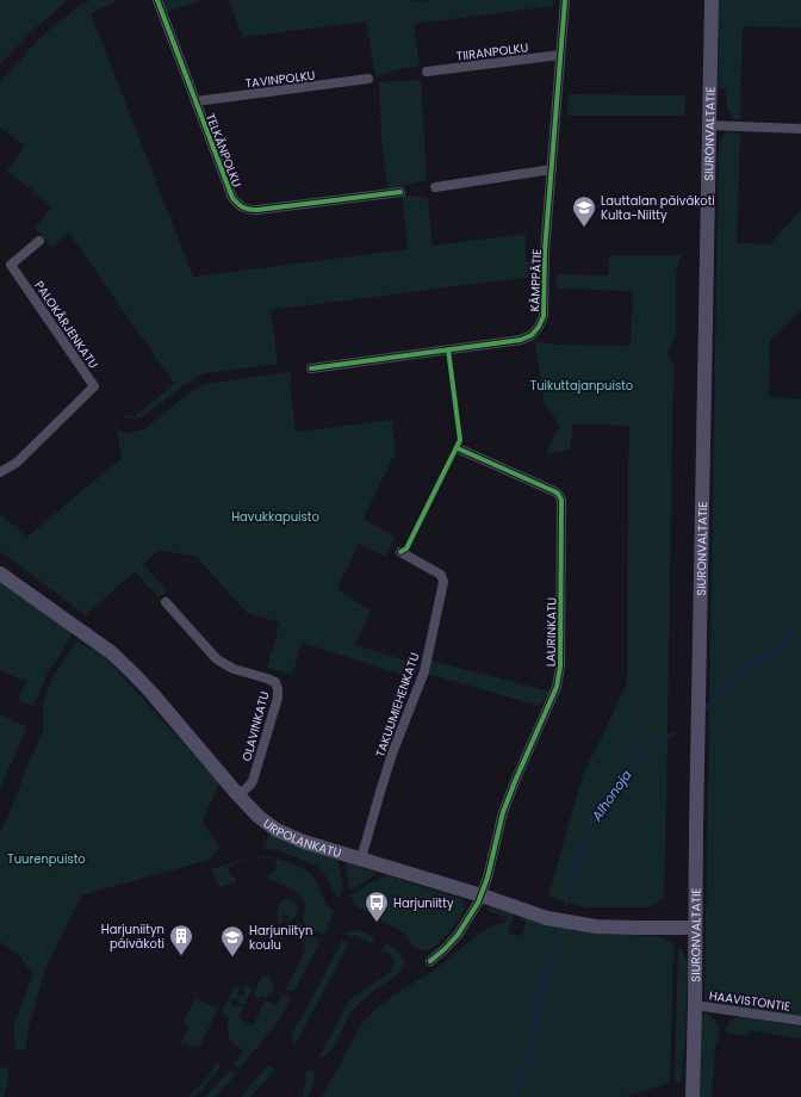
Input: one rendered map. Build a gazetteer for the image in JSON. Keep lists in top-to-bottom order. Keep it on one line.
{"streets":{"main road":["SIURONVALTATIE","URPOLANKATU"],"street":["TIIRANPOLKU","TAVINPOLKU","TELKÄNPOLKU","KÄMPPÄTIE","PALOKÄRJENKATU","LAURINKATU","TAKUUMIEHENKATU","OLAVINKATU","HAAVISTONTIE"]},"crossings":[["TIIRANPOLKU","KÄMPPÄTIE"],["TAVINPOLKU","TELKÄNPOLKU"],["SIURONVALTATIE","URPOLANKATU"],["SIURONVALTATIE","HAAVISTONTIE"],["LAURINKATU","URPOLANKATU"],["TAKUUMIEHENKATU","URPOLANKATU"],["OLAVINKATU","URPOLANKATU"]],"water":["Alhonoja"],"parks":["Tuikuttajanpuisto","Havukkapuisto","Tuurenpuisto"],"places":{"school or university":["Lauttalan päiväkoti Kulta-Niitty","Harjuniityn koulu"],"bus stop":["Harjuniitty"],"building":["Harjuniityn päiväkoti"]}}
